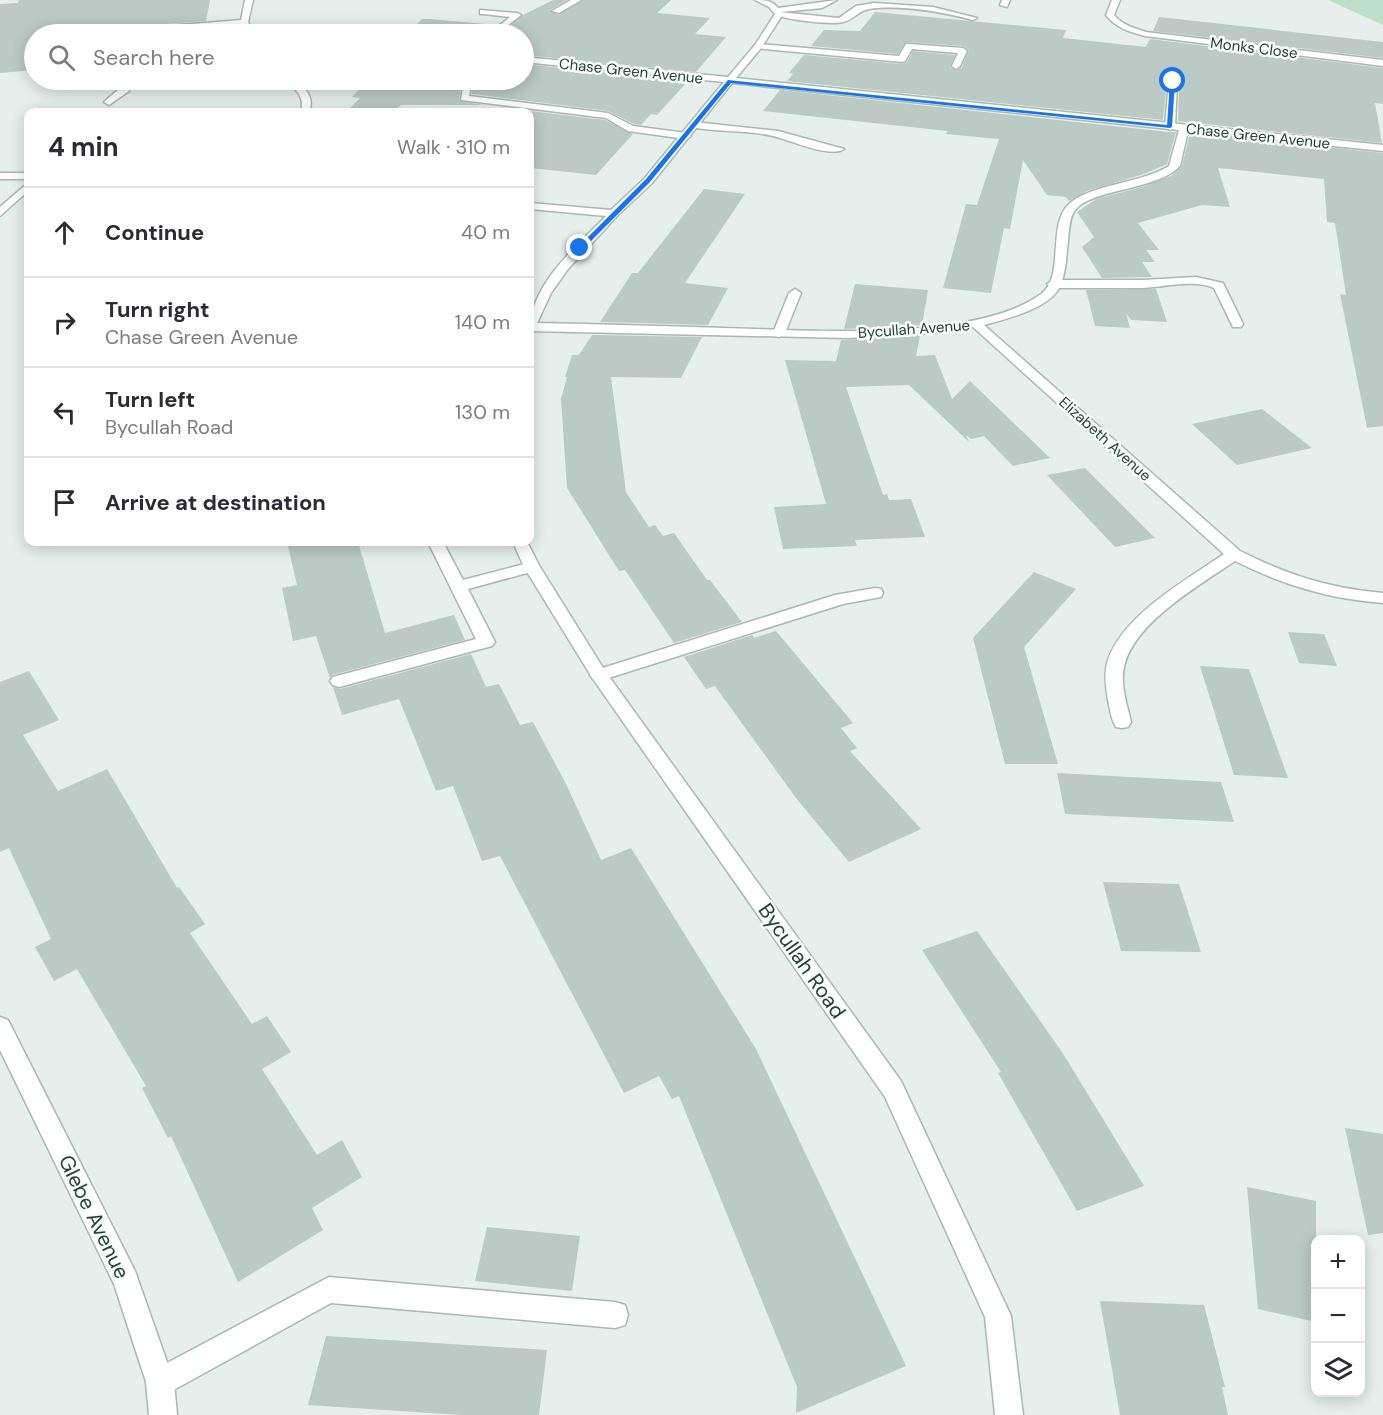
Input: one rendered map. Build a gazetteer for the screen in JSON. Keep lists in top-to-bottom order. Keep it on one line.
{"streets":{"street":["Monks Close","Chase Green Avenue","Bycullah Avenue","Elizabeth Avenue","Bycullah Road","Glebe Avenue"]},"crossings":[["Chase Green Avenue","Bycullah Avenue"],["Bycullah Avenue","Elizabeth Avenue"]],"page":{"search":"Search here","heading":["4 min","Walk · 310 m"],"list":[["Continue","40 m"],["Turn right","Chase Green Avenue","140 m"],["Turn left","Bycullah Road","130 m"],"Arrive at destination"],"map_buttons":["+","−"]}}
